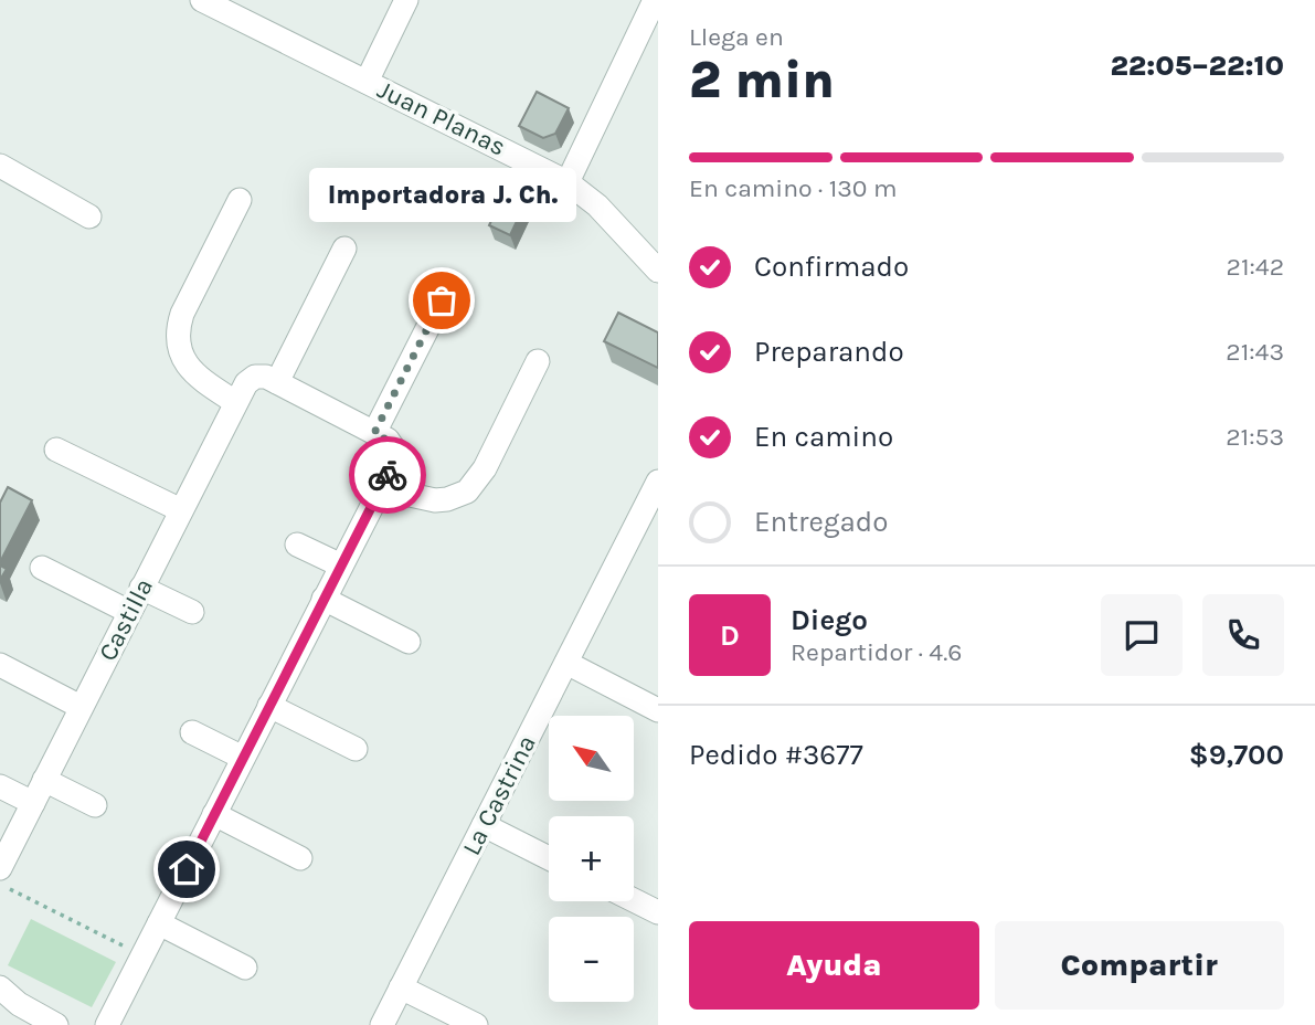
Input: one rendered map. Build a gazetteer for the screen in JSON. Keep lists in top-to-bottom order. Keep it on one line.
{"streets":{"street":["Juan Planas","Castilla","La Castrina"]},"places":["Importadora J. Ch."],"north":"top left","page":{"heading":["2 min","Llega en","22:05–22:10"],"panel":["Diego","Repartidor · 4.6","Pedido #3677","$9,700"],"bar":"En camino · 130 m","bubble":"Importadora J. Ch.","list":[["Confirmado","21:42"],["Preparando","21:43"],["En camino","21:53"],"Entregado"],"round":"D","map_buttons":["+","−"],"buttons":["Ayuda","Compartir"]}}
